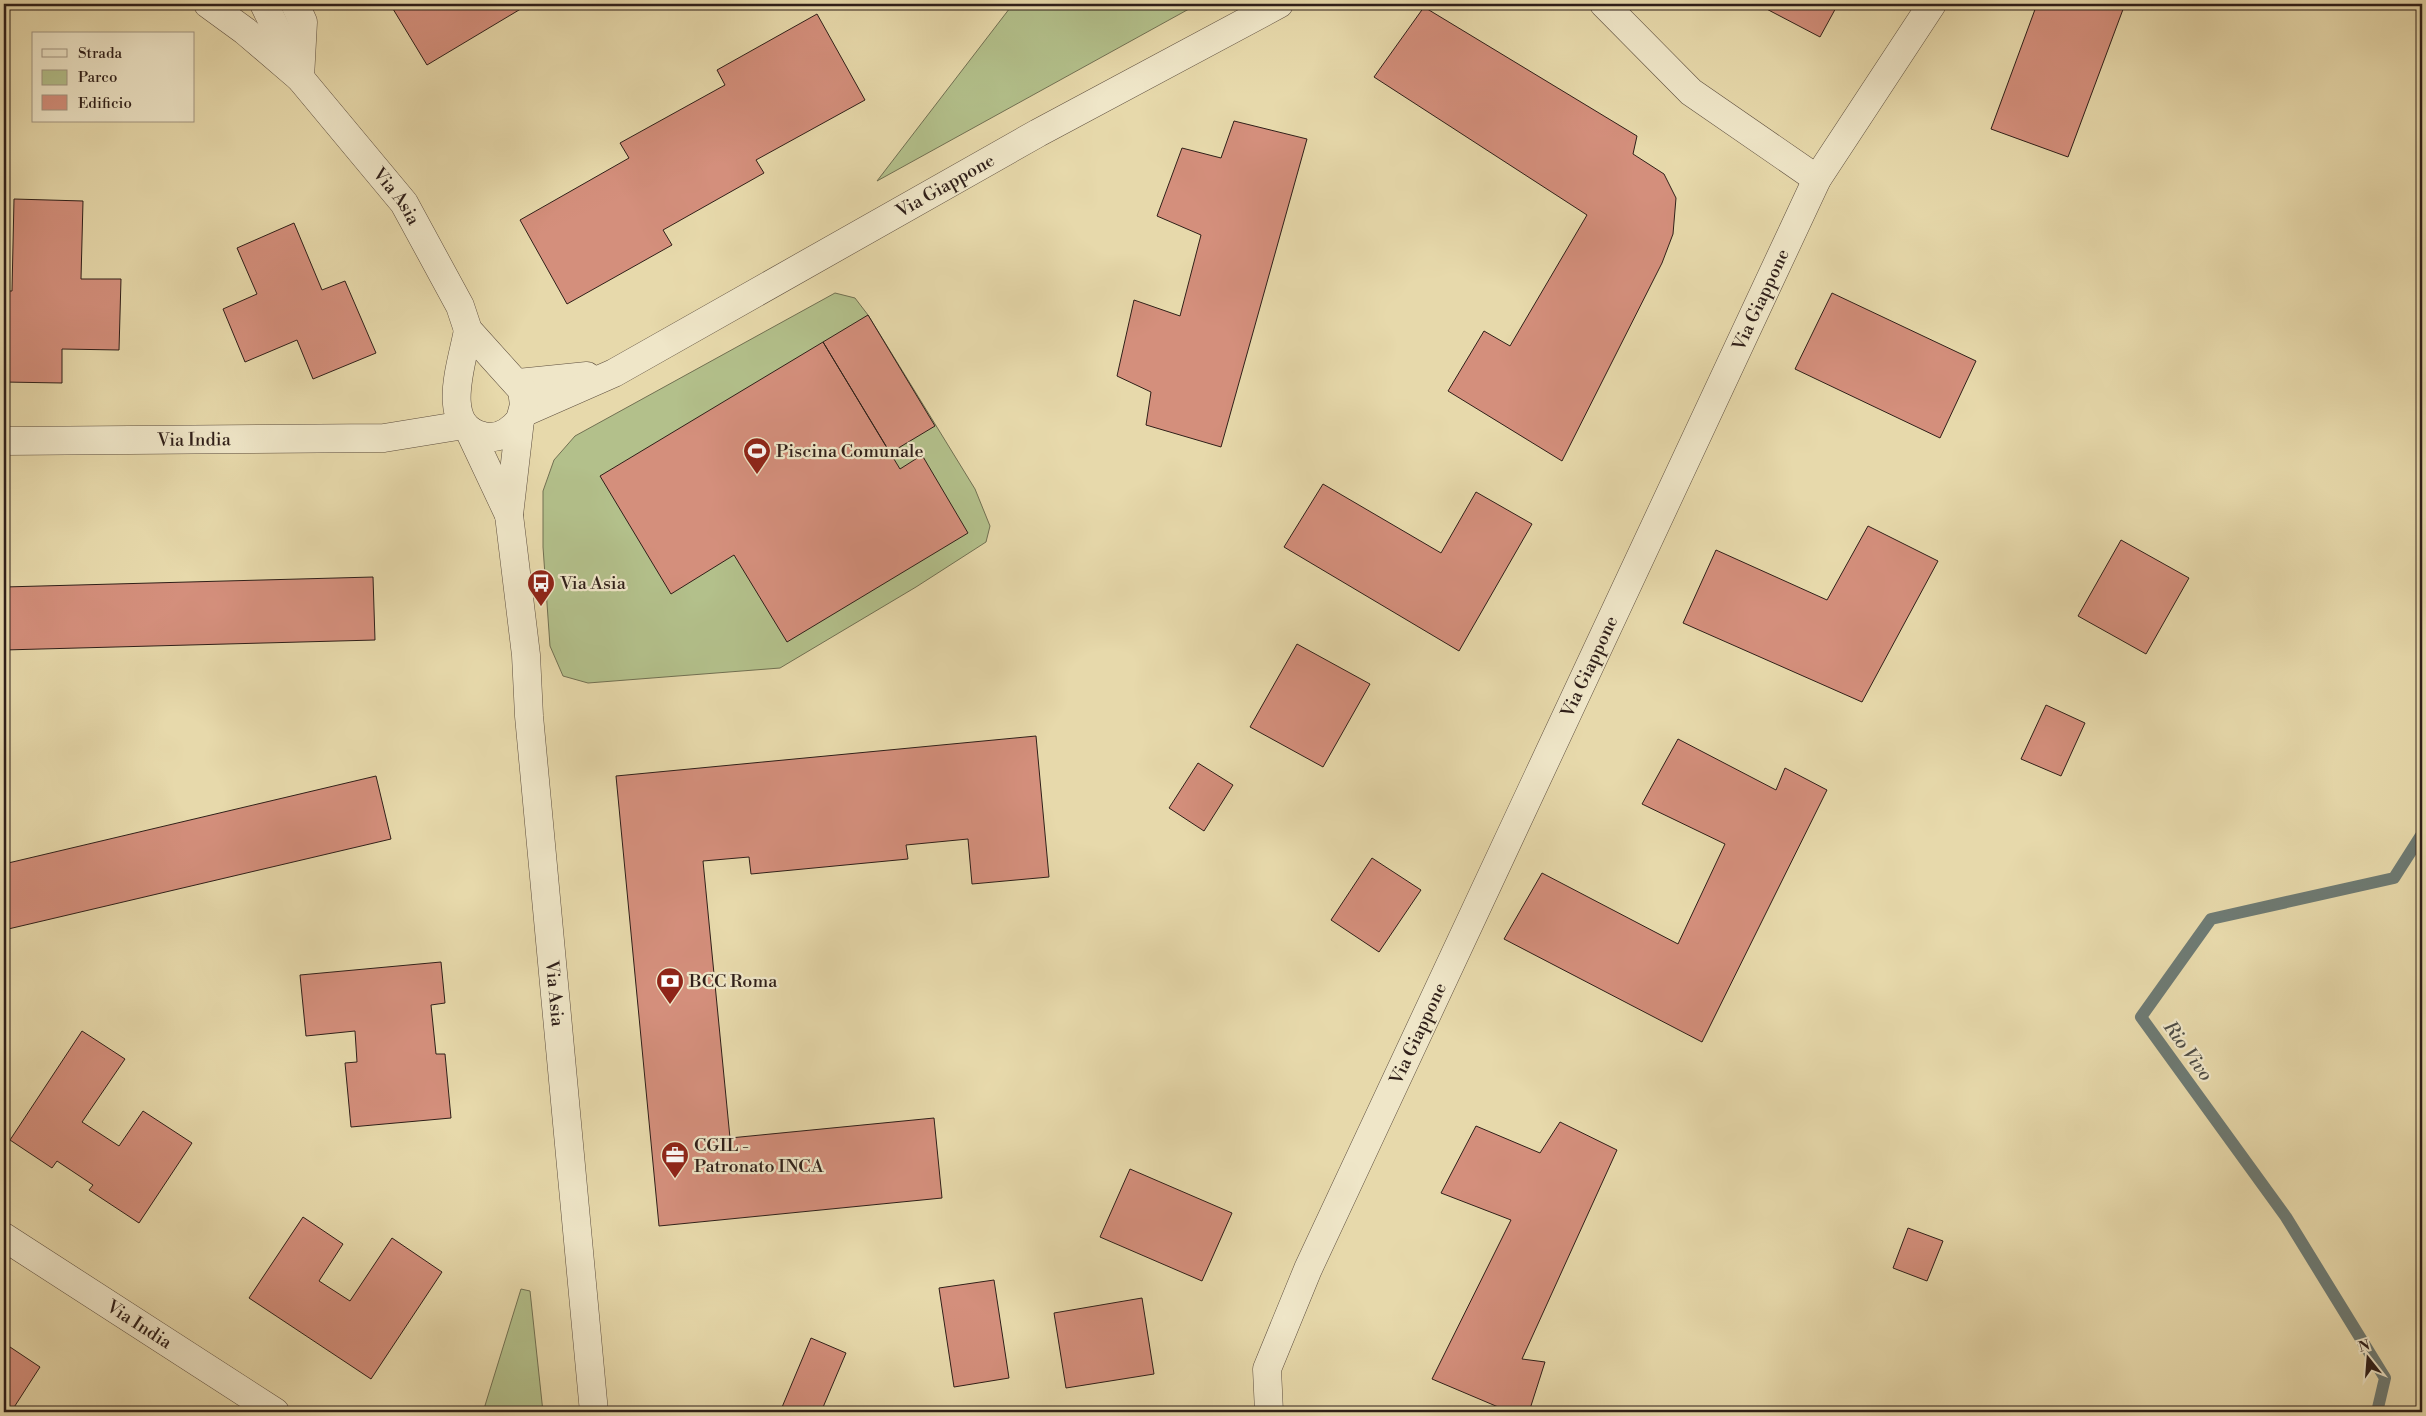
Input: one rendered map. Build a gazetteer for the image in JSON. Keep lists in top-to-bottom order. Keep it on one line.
{"streets":{"street":["Via Giappone","Via Asia","Via India"]},"crossings":[["Via Giappone","Via Asia"],["Via Giappone","Via India"],["Via Asia","Via India"]],"water":["Rio Vivo"],"places":{"sports":["Piscina Comunale"],"bus stop":["Via Asia"],"bank":["BCC Roma"],"office":["CGIL - Patronato INCA"]},"legend":["Strada","Parco","Edificio"],"north":"top"}
